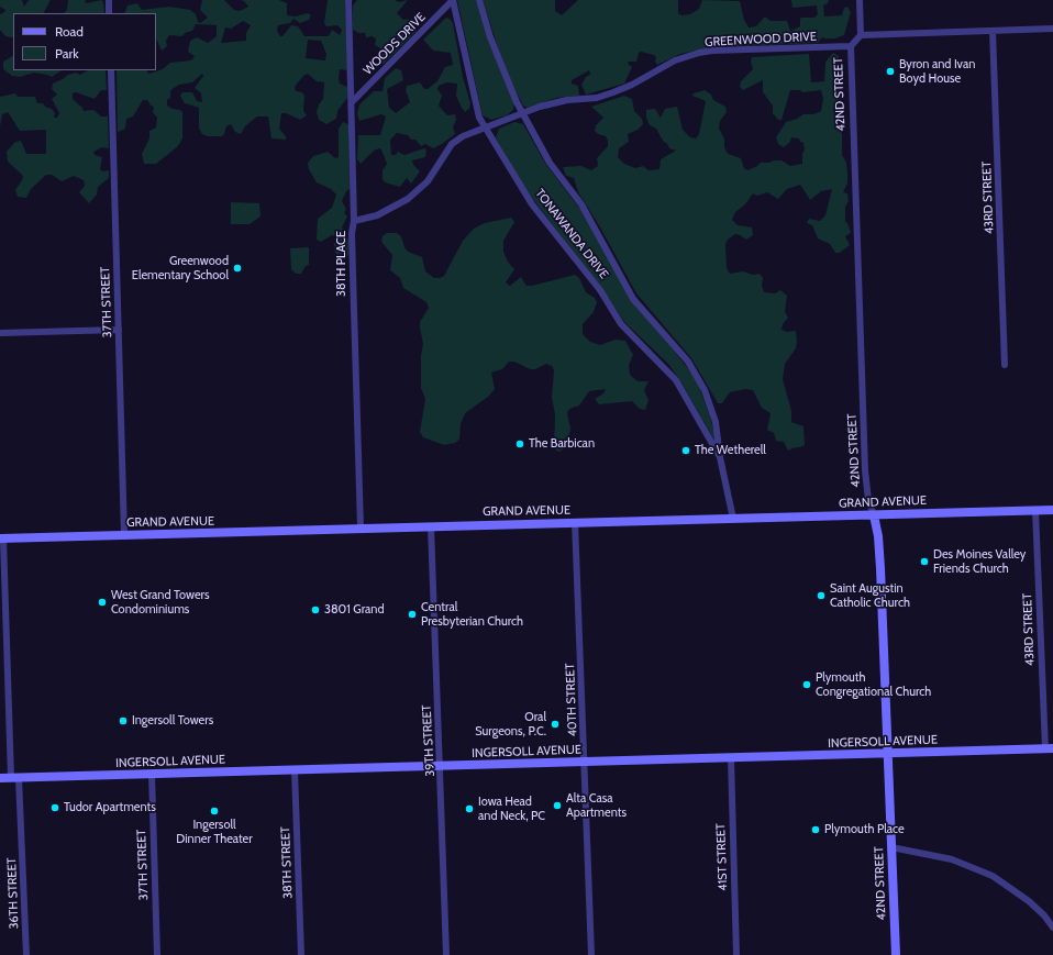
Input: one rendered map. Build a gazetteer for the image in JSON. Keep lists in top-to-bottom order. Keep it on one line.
{"streets":{"main road":["42ND STREET","GRAND AVENUE","INGERSOLL AVENUE"],"street":["GREENWOOD DRIVE","WOODS DRIVE","43RD STREET","TONAWANDA DRIVE","38TH PLACE","37TH STREET","40TH STREET","39TH STREET","41ST STREET","38TH STREET","36TH STREET"]},"crossings":[["GREENWOOD DRIVE","42ND STREET"],["GREENWOOD DRIVE","TONAWANDA DRIVE"],["GREENWOOD DRIVE","38TH PLACE"],["WOODS DRIVE","TONAWANDA DRIVE"],["WOODS DRIVE","38TH PLACE"],["42ND STREET","GRAND AVENUE"],["42ND STREET","INGERSOLL AVENUE"],["43RD STREET","GRAND AVENUE"],["43RD STREET","INGERSOLL AVENUE"],["TONAWANDA DRIVE","GRAND AVENUE"],["38TH PLACE","GRAND AVENUE"],["37TH STREET","GRAND AVENUE"],["37TH STREET","INGERSOLL AVENUE"],["GRAND AVENUE","40TH STREET"],["GRAND AVENUE","39TH STREET"],["GRAND AVENUE","36TH STREET"],["40TH STREET","INGERSOLL AVENUE"],["39TH STREET","INGERSOLL AVENUE"],["INGERSOLL AVENUE","41ST STREET"],["INGERSOLL AVENUE","38TH STREET"],["INGERSOLL AVENUE","36TH STREET"]],"places":["Byron and Ivan Boyd House","Greenwood Elementary School","The Barbican","The Wetherell","Des Moines Valley Friends Church","Saint Augustin Catholic Church","West Grand Towers Condominiums","3801 Grand","Central Presbyterian Church","Plymouth Congregational Church","Ingersoll Towers","Oral Surgeons, P.C.","Alta Casa Apartments","Tudor Apartments","Iowa Head and Neck, PC","Ingersoll Dinner Theater","Plymouth Place"],"legend":["Road","Park"]}
